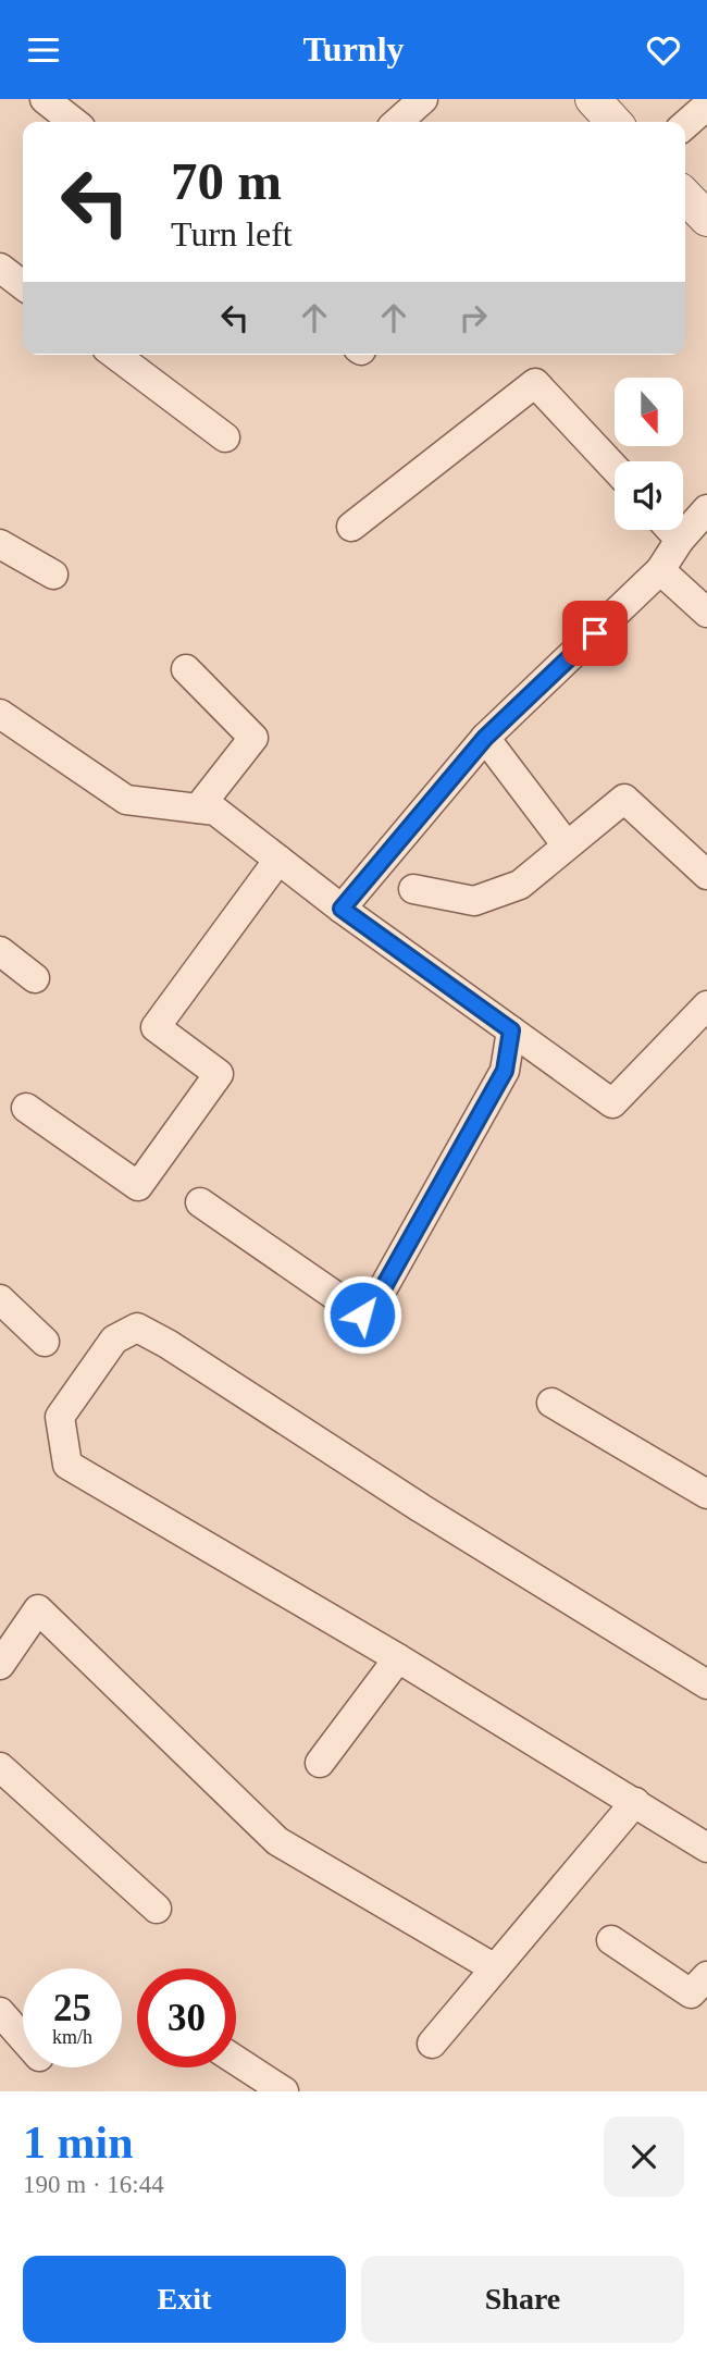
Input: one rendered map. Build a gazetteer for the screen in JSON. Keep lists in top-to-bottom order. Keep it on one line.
{"north":"bottom","page":{"header":"Turnly","turn":["70 m","Turn left"],"speed":"25 km/h","limit":"30","heading":["1 min","190 m · 16:44"],"buttons":["Exit","Share"]}}
